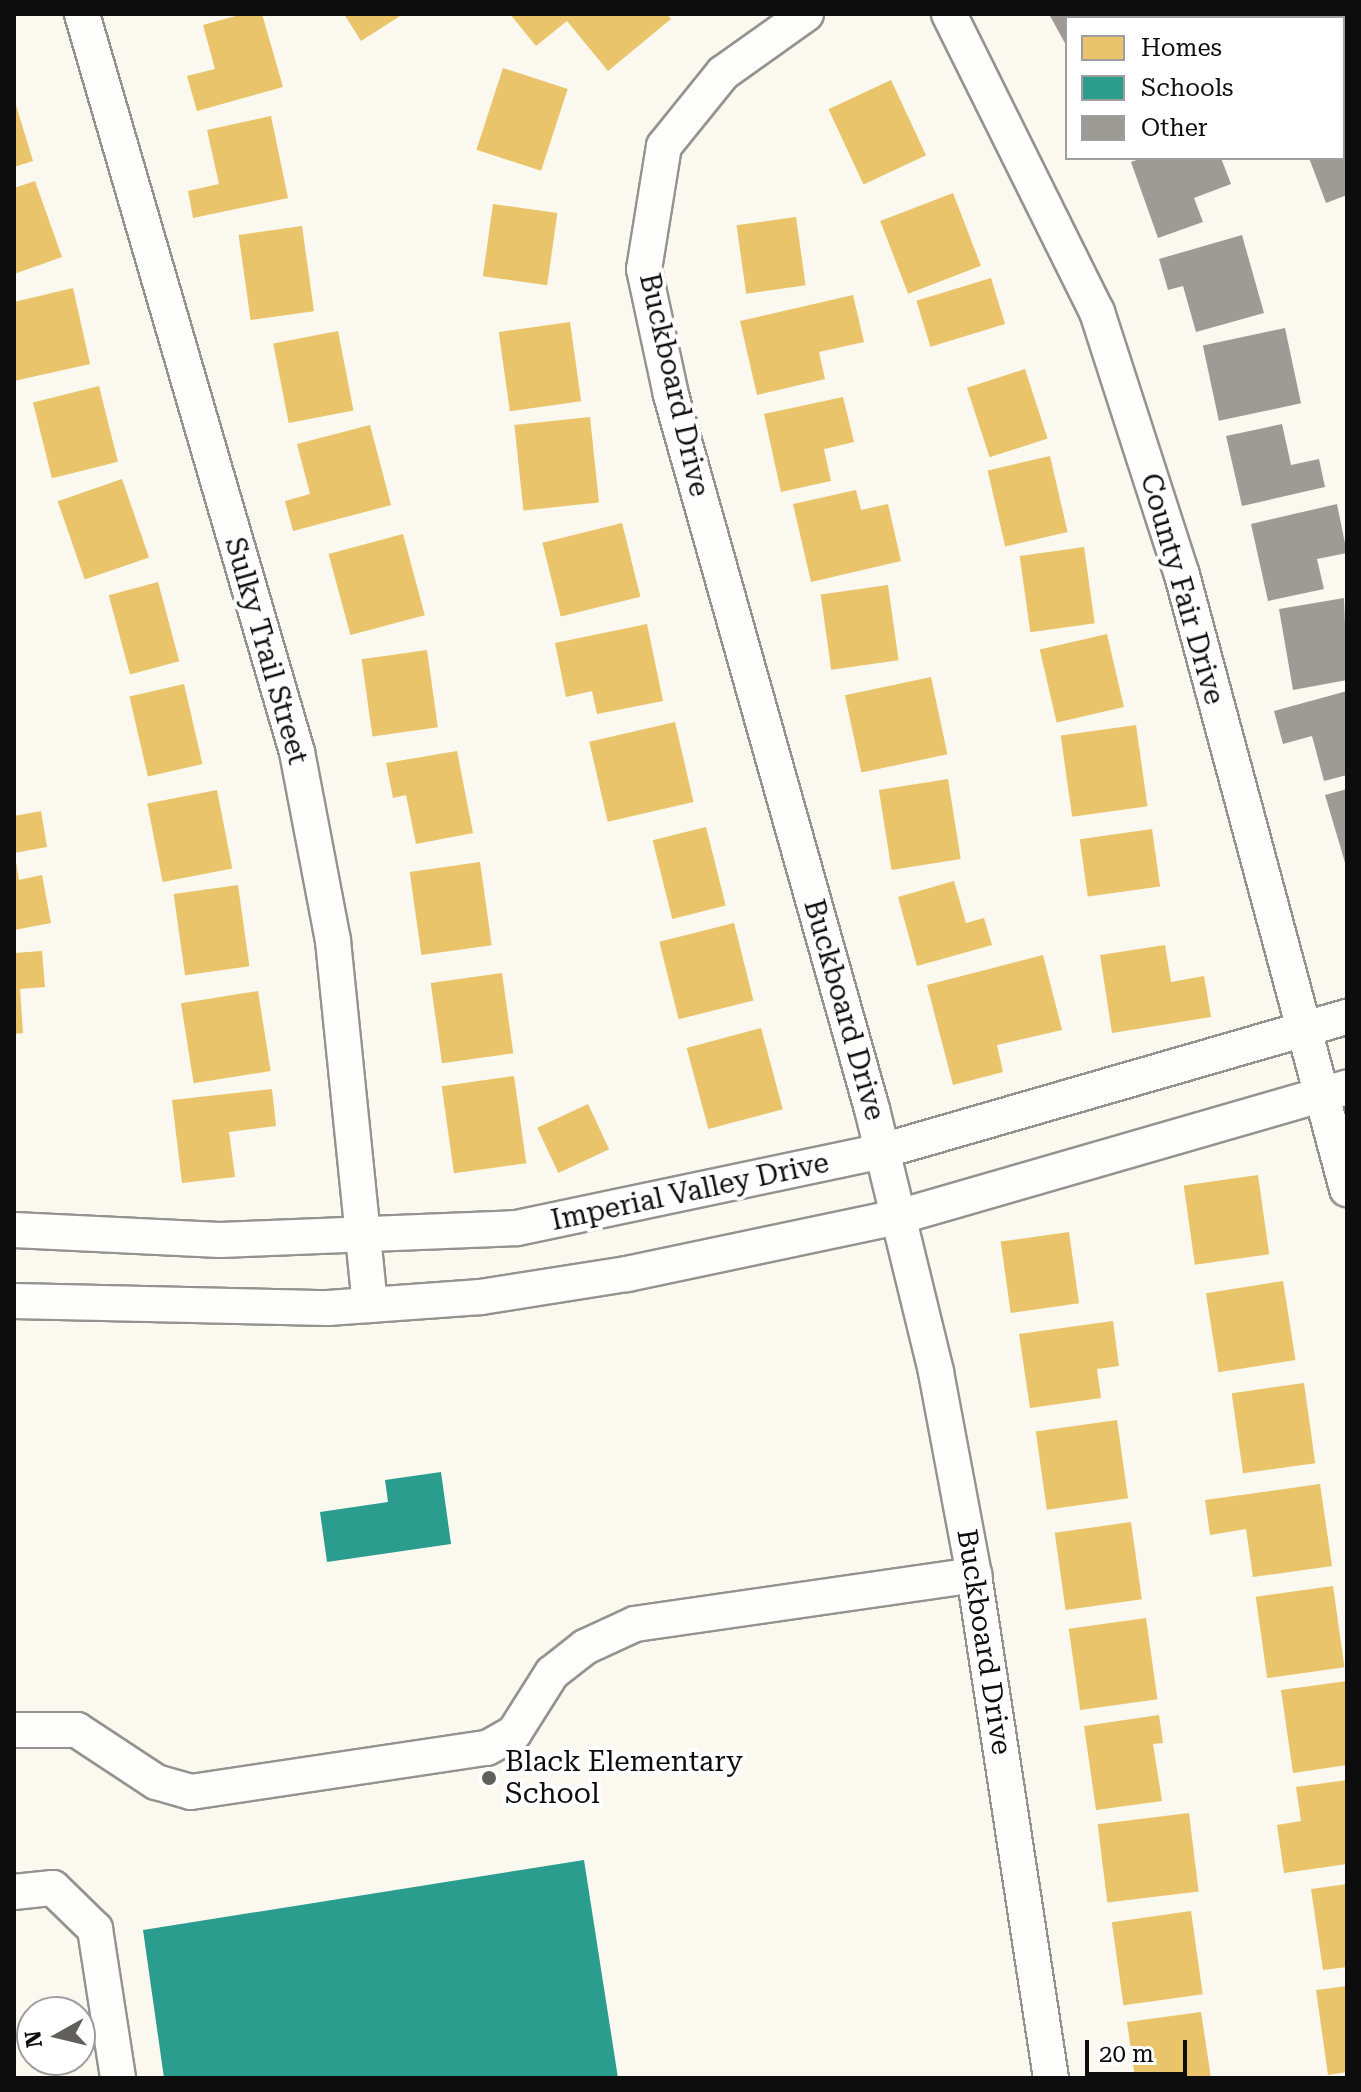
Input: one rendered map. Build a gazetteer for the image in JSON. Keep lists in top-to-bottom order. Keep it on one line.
{"streets":{"street":["Buckboard Drive","County Fair Drive","Sulky Trail Street","Imperial Valley Drive"]},"crossings":[["Buckboard Drive","Imperial Valley Drive"],["County Fair Drive","Imperial Valley Drive"],["Sulky Trail Street","Imperial Valley Drive"]],"places":["Black Elementary School"],"legend":["Homes","Schools","Other"],"scale_bar":"20 m","north":"left"}
